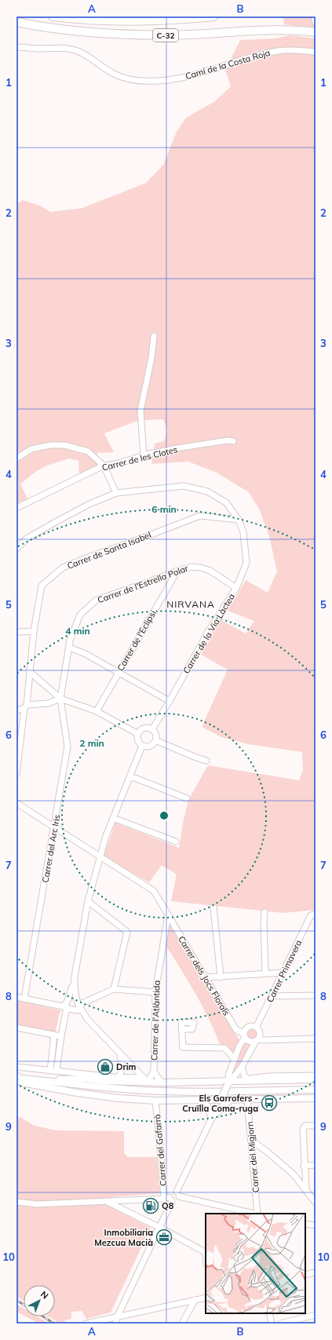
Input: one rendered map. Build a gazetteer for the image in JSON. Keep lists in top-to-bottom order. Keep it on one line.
{"streets":{"highway":["C-32"],"street":["Camí de la Costa Roja","Carrer de les Clotes","Carrer de Santa Isabel","Carrer de l'Estrella Polar","Carrer de la Via Làctea","Carrer de l'Eclipsi","Carrer del Arc Iris","Carrer Primavera","Carrer dels Jocs Florals","Carrer de l'Atlàntida","Carrer del Gafarrò","Carrer del Migjorn"]},"crossings":[["Carrer de Santa Isabel","Carrer de la Via Làctea"],["Carrer de l'Estrella Polar","Carrer de la Via Làctea"],["Carrer de l'Estrella Polar","Carrer de l'Eclipsi"],["Carrer de l'Estrella Polar","Carrer del Arc Iris"],["Carrer del Arc Iris","Carrer dels Jocs Florals"],["Carrer Primavera","Carrer dels Jocs Florals"],["Carrer dels Jocs Florals","Carrer de l'Atlàntida"]],"districts":["NIRVANA"],"places":{"shop":["Drim"],"bus stop":["Els Garrofers - Cruïlla Coma-ruga"],"fuel station":["Q8"],"office":["Inmobiliaria Mezcua Macià"]},"north":"top right","grid":{"columns":["A","B"],"rows":["1","2","3","4","5","6","7","8","9","10"]},"rings":["6 min","4 min","2 min"]}
